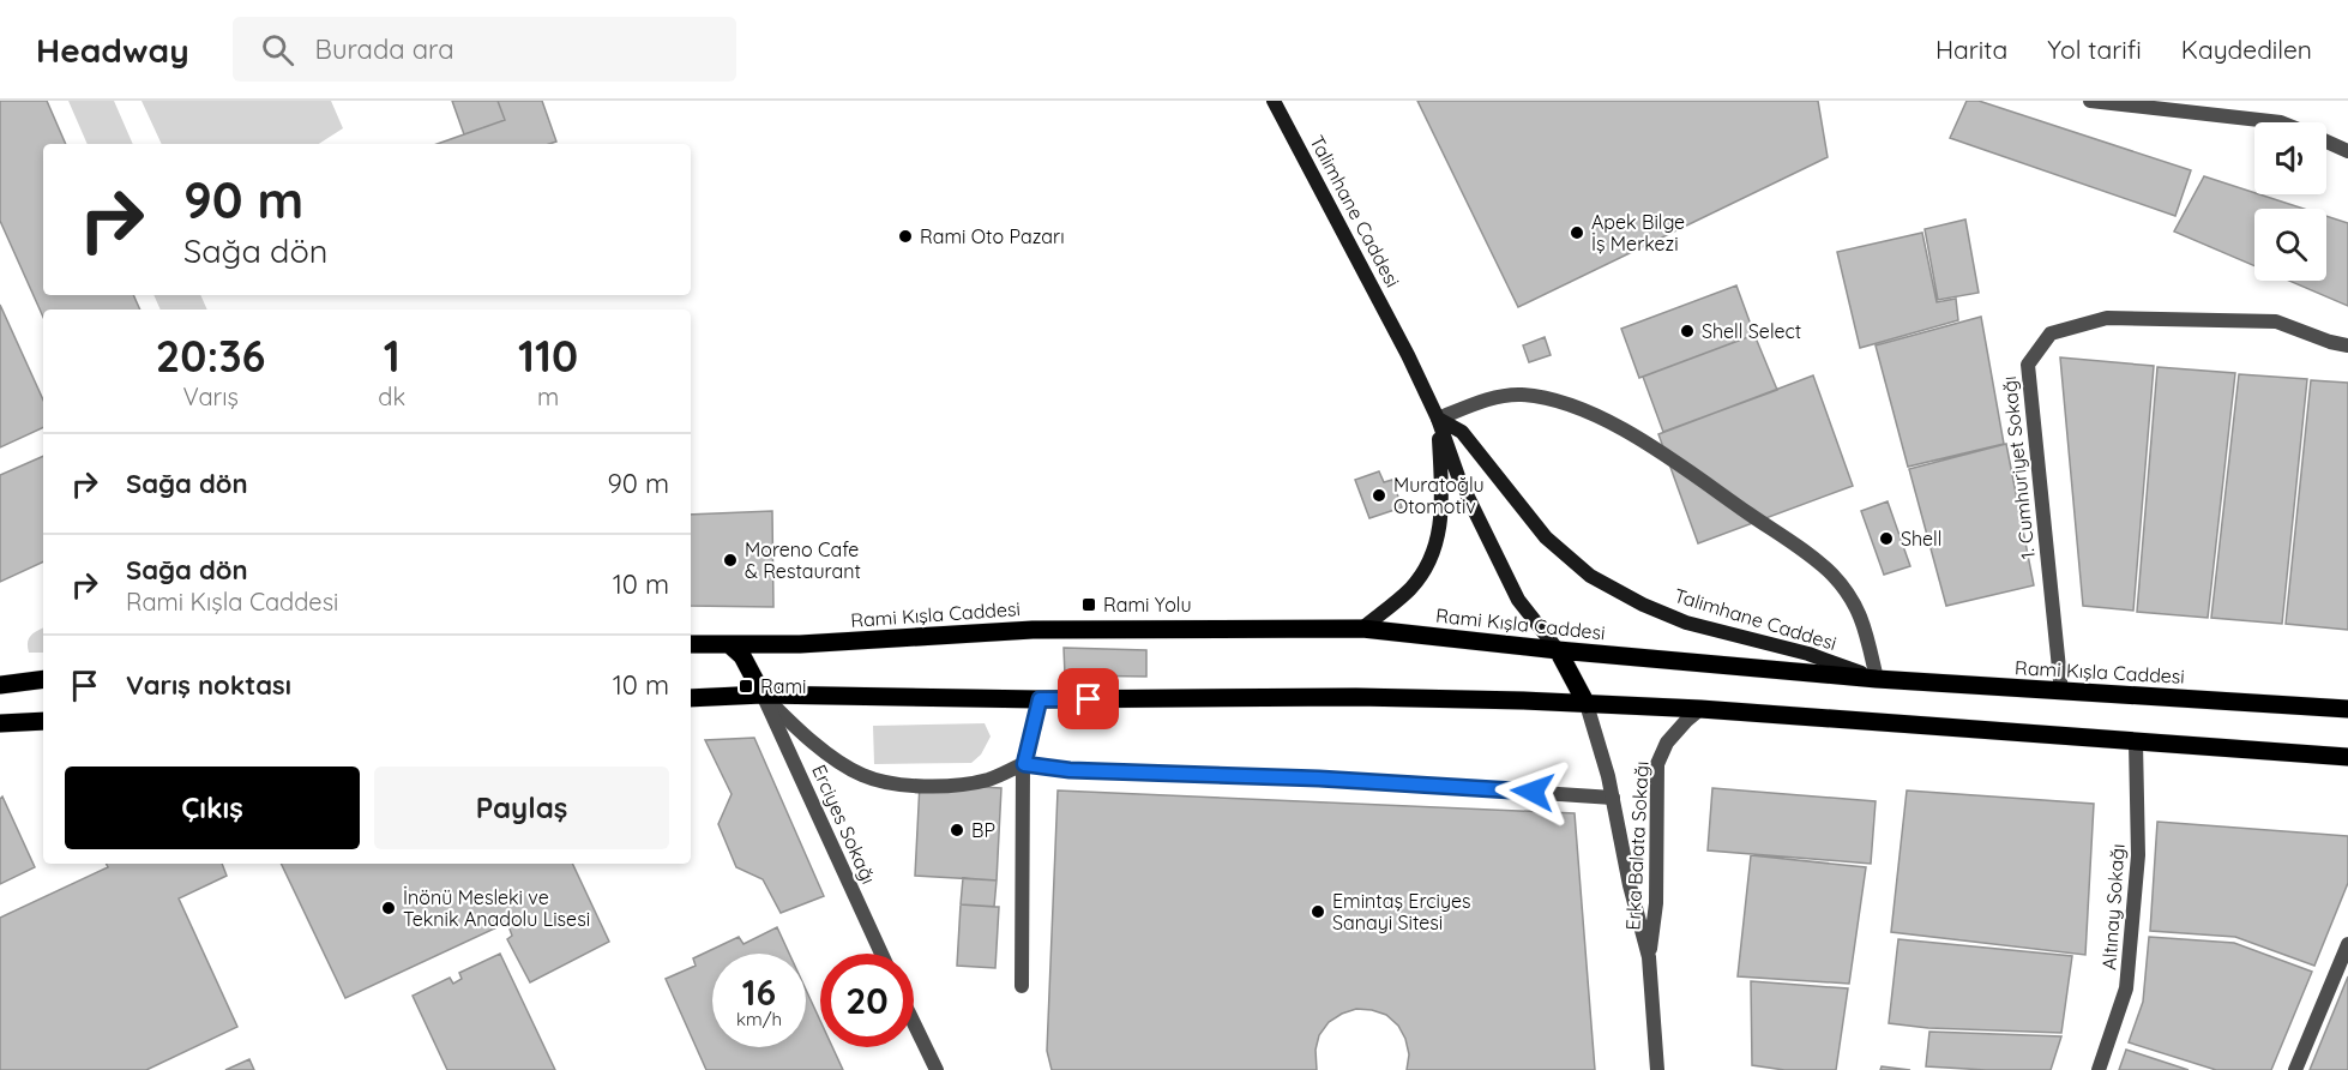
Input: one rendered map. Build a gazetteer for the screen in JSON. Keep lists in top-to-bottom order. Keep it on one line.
{"streets":{"main road":["Talimhane Caddesi","Rami Kışla Caddesi"],"street":["1. Cumhuriyet Sokağı","Erciyes Sokağı","Erka Balata Sokağı","Altınay Sokağı"]},"crossings":[["Talimhane Caddesi","Rami Kışla Caddesi"],["1. Cumhuriyet Sokağı","Rami Kışla Caddesi"]],"places":{"other":["Apek Bilge İş Merkezi","Rami Oto Pazarı","Shell Select","Muratoğlu Otomotiv","Shell","Moreno Cafe & Restaurant","BP","İnönü Mesleki ve Teknik Anadolu Lisesi","Emintaş Erciyes Sanayi Sitesi"],"transit":["Rami Yolu","Rami"]},"page":{"header":"Headway","search":"Burada ara","nav":["Harita","Yol tarifi","Kaydedilen"],"turn":["90 m","Sağa dön"],"eta":["20:36","Varış","1","dk","110","m"],"list":[{"name":"Sağa dön","value":"90 m"},{"name":"Sağa dön","note":"Rami Kışla Caddesi","value":"10 m"},{"name":"Varış noktası","value":"10 m"}],"buttons":["Çıkış","Paylaş"],"speed":"16 km/h","limit":"20"}}
